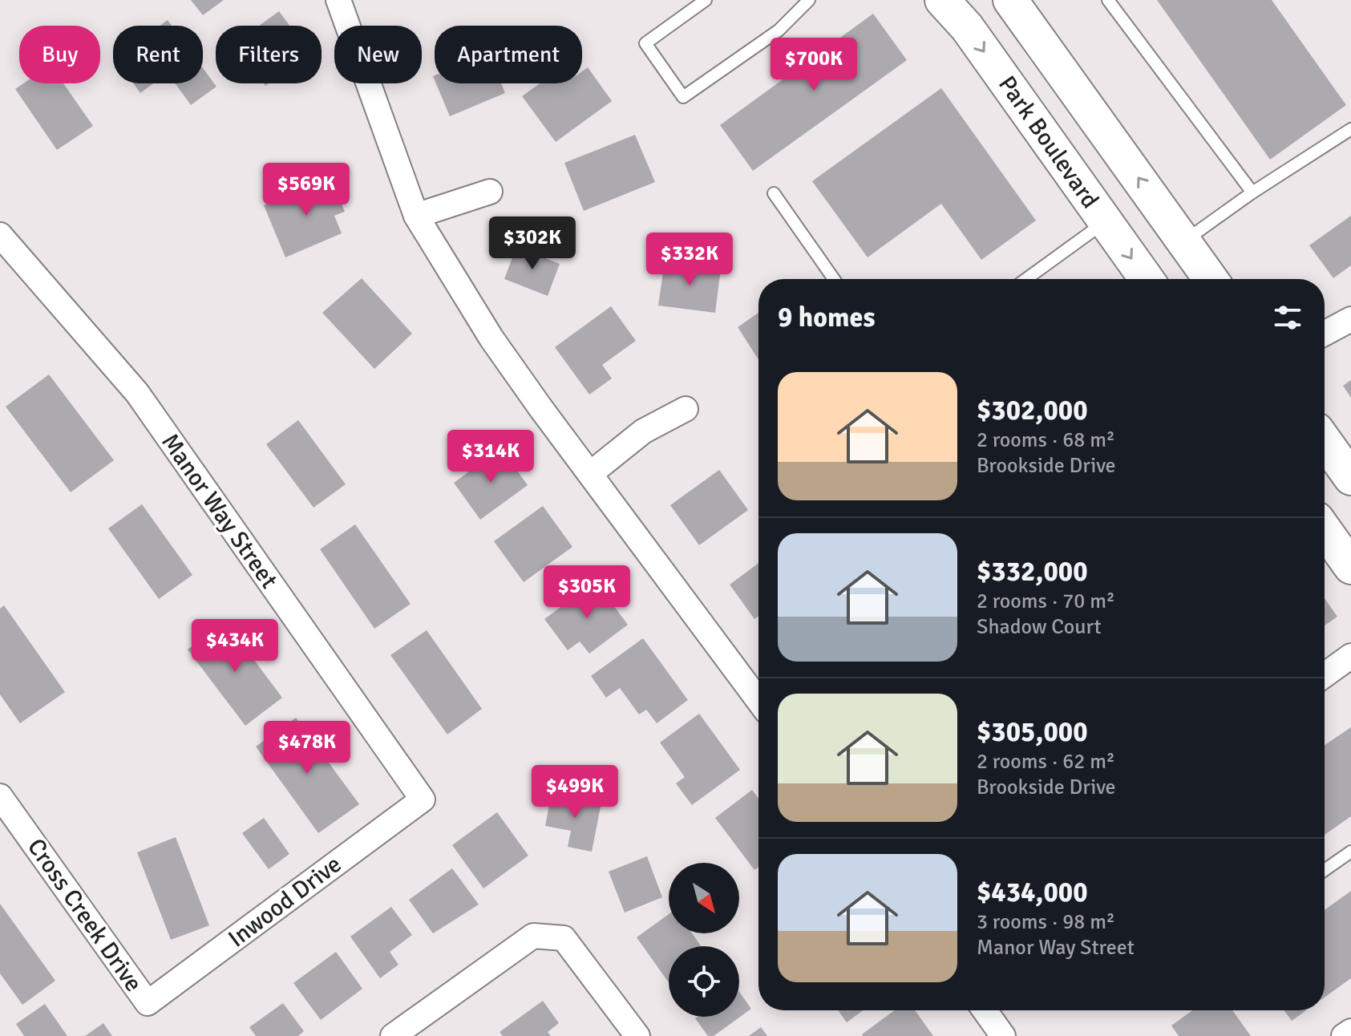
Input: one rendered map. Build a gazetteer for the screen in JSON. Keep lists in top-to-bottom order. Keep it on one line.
{"streets":{"main road":["Park Boulevard"],"street":["Manor Way Street","Inwood Drive","Cross Creek Drive"]},"crossings":[["Manor Way Street","Inwood Drive"],["Inwood Drive","Cross Creek Drive"]],"north":"bottom right","page":{"chip":["Buy","Rent","Filters","New","Apartment"],"price":["$700K","$569K","$302K","$332K","$314K","$305K","$434K","$478K","$499K"],"heading":"9 homes","list":[{"name":"$302,000","note":"2 rooms · 68 m² · Brookside Drive"},{"name":"$332,000","note":"2 rooms · 70 m² · Shadow Court"},{"name":"$305,000","note":"2 rooms · 62 m² · Brookside Drive"},{"name":"$434,000","note":"3 rooms · 98 m² · Manor Way Street"}]}}
